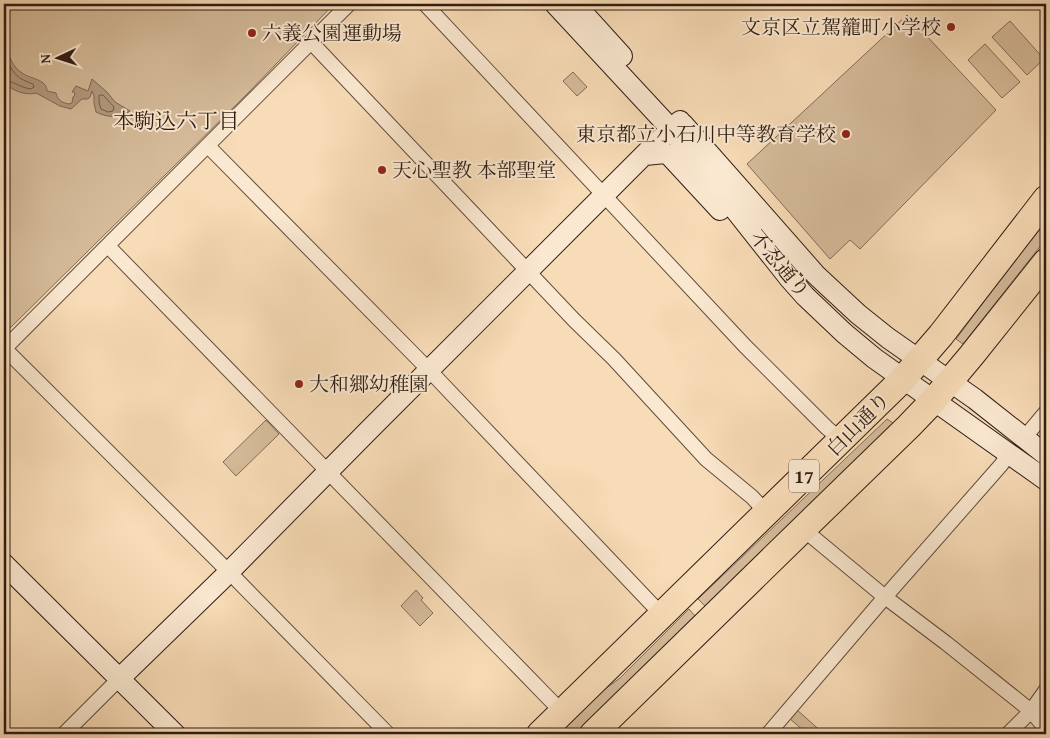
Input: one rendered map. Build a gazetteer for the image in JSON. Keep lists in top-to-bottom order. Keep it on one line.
{"streets":{"highway":["白山通り","17"],"main road":["不忍通り"]},"crossings":[["不忍通り","白山通り"]],"districts":["本駒込六丁目"],"places":["文京区立駕籠町小学校","六義公園運動場","東京都立小石川中等教育学校","天心聖教 本部聖堂","大和郷幼稚園"],"north":"left"}
